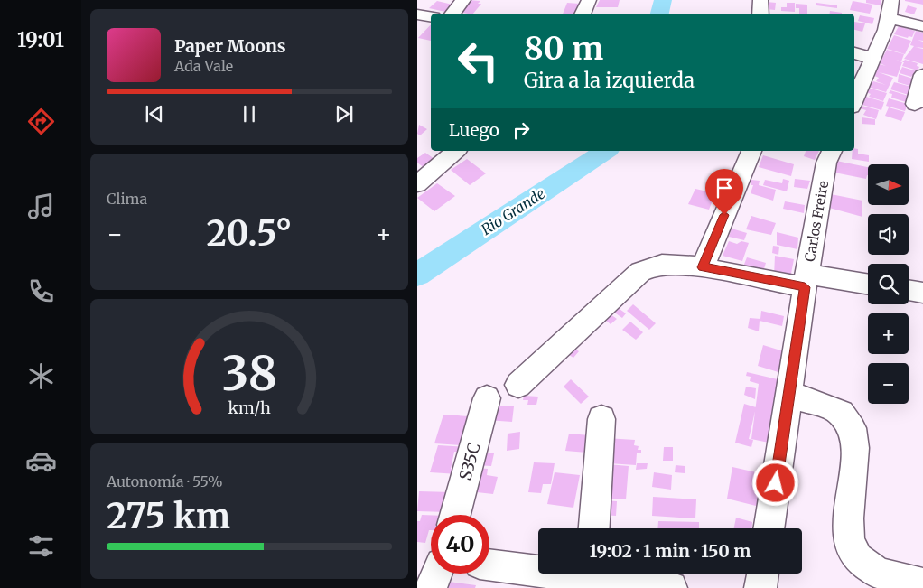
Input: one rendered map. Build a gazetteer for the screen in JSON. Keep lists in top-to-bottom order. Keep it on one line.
{"streets":{"street":["Carlos Freire","S35C"]},"water":["Rio Grande"],"north":"right","page":{"tabs":"19:01","turn":["80 m","Gira a la izquierda"],"song":["Paper Moons","Ada Vale"],"then":"Luego","tile":["Clima",["Autonomía · 55%","275 km"]],"map_buttons":["+","−"],"heat":["−","20.5°","+"],"limit":"40","trip":"19:02 · 1 min · 150 m","gauge":["38","km/h"]}}
